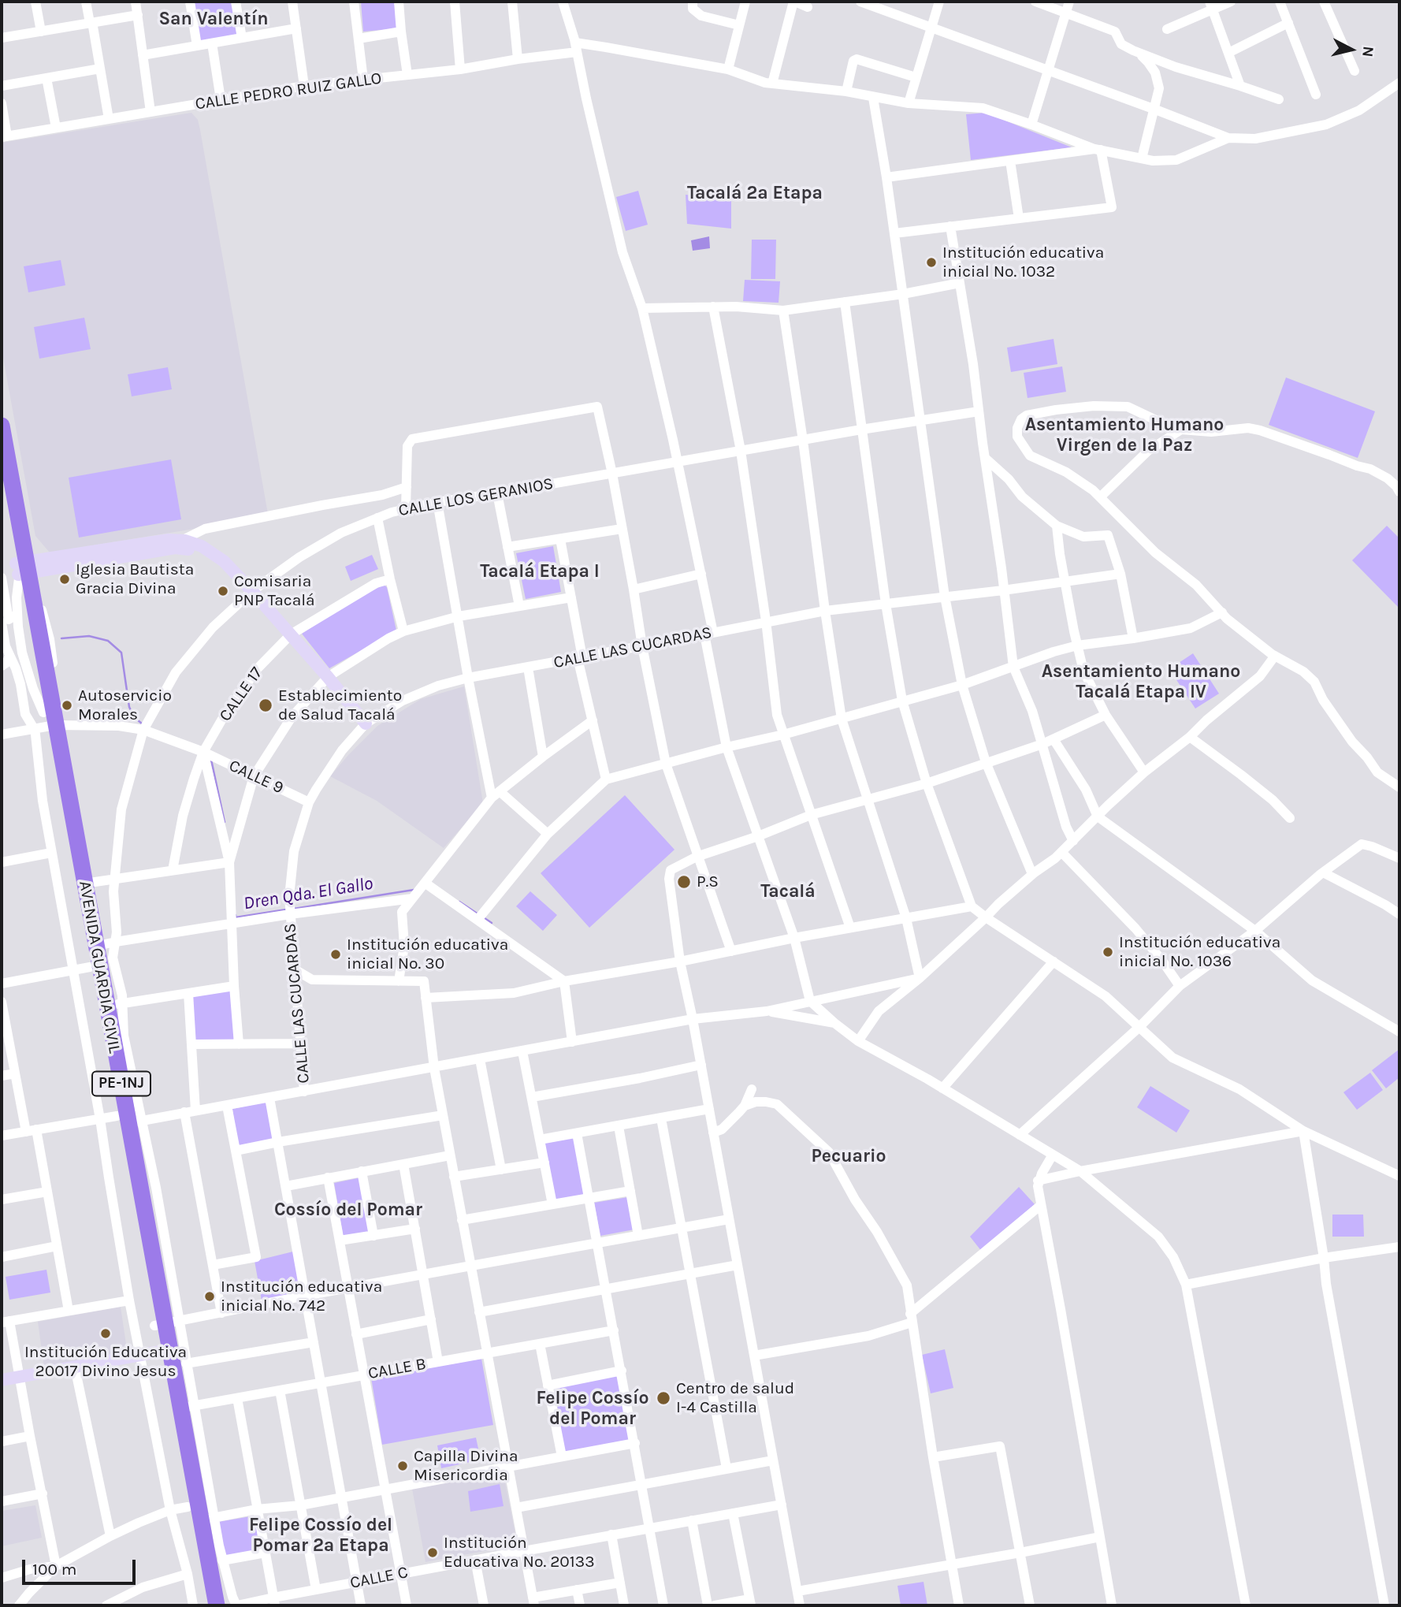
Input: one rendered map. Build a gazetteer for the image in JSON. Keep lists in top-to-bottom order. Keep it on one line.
{"streets":{"highway":["AVENIDA GUARDIA CIVIL","PE-1NJ"],"street":["CALLE PEDRO RUIZ GALLO","CALLE LOS GERANIOS","CALLE LAS CUCARDAS","CALLE 17","CALLE 9","CALLE B","CALLE C"]},"crossings":[["CALLE LOS GERANIOS","CALLE 9"],["CALLE LOS GERANIOS","AVENIDA GUARDIA CIVIL"],["CALLE LAS CUCARDAS","CALLE 9"],["CALLE 17","CALLE 9"],["CALLE 9","AVENIDA GUARDIA CIVIL"],["AVENIDA GUARDIA CIVIL","CALLE B"]],"districts":["San Valentín","Tacalá 2ª Etapa","Asentamiento Humano Virgen de la Paz","Tacalá Etapa I","Asentamiento Humano Tacalá Etapa IV","Tacalá","Pecuario","Cossío del Pomar","Felipe Cossío del Pomar","Felipe Cossío del Pomar 2ª Etapa"],"water":["Dren Qda. El Gallo"],"places":["Institución educativa inicial No. 1032","Iglesia Bautista Gracia Divina","Comisaria PNP Tacalá","Autoservicio Morales","Establecimiento de Salud Tacalá","P.S","Institución educativa inicial No. 1036","Institución educativa inicial No. 30","Institución educativa inicial No. 742","Institución Educativa 20017 Divino Jesus","Centro de salud I-4 Castilla","Capilla Divina Misericordia","Institución Educativa No. 20133"],"scale_bar":"100 m","north":"right"}
